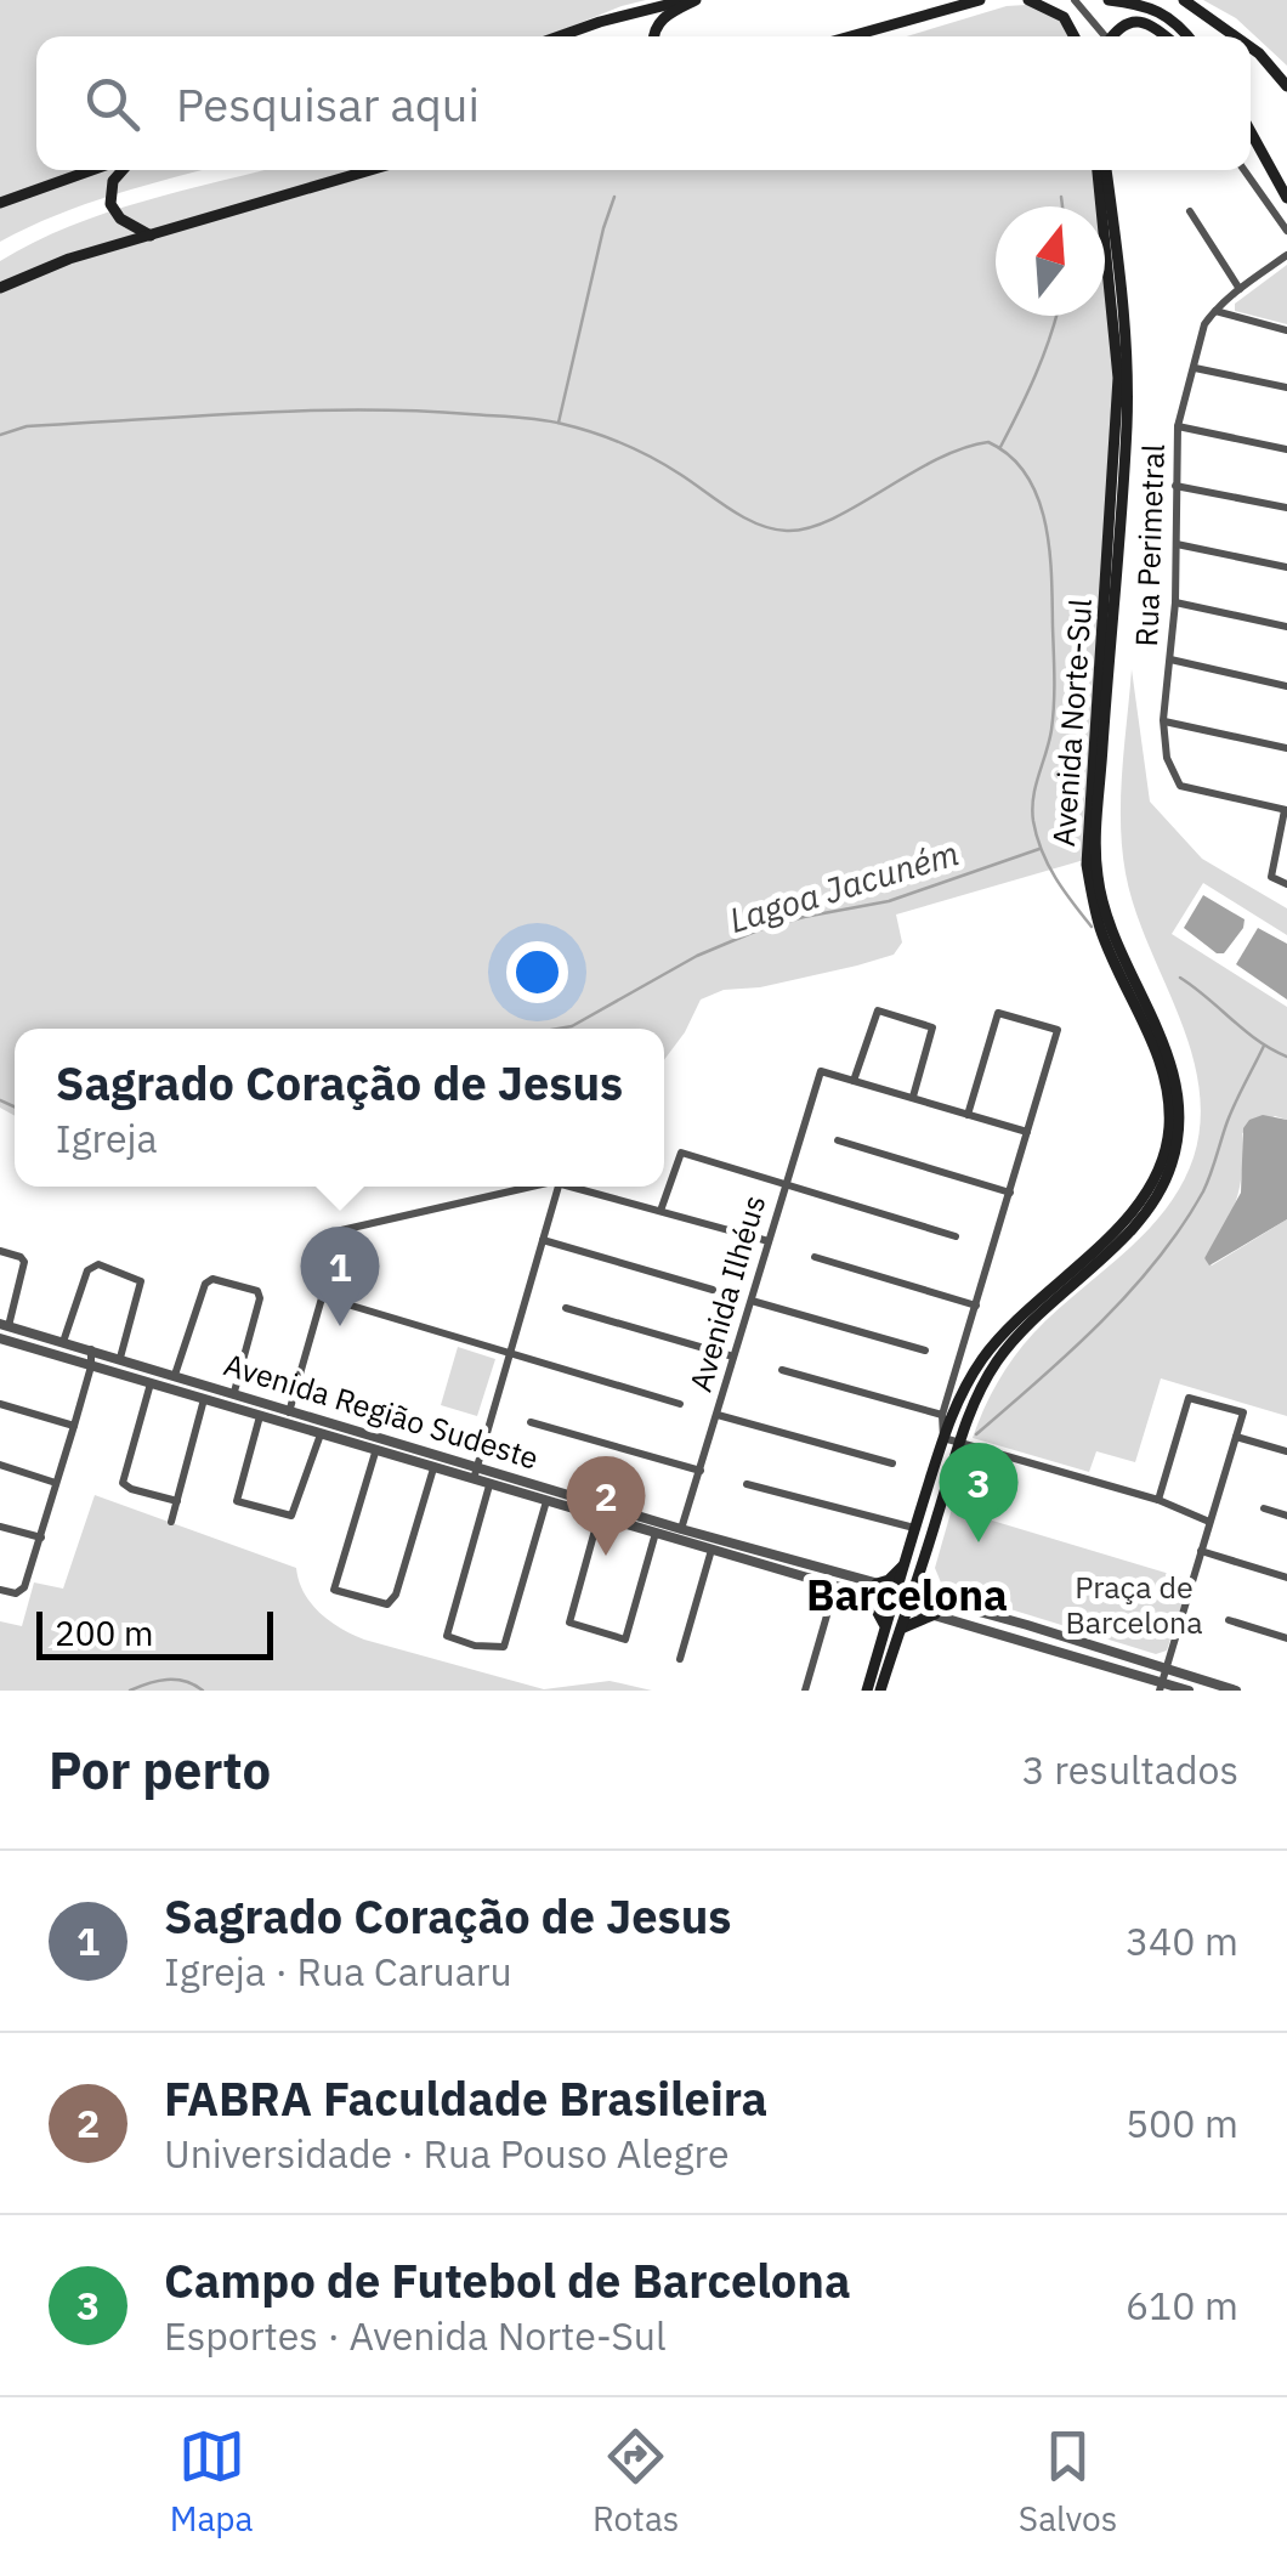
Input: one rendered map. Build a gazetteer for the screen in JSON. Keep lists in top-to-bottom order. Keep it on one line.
{"streets":{"main road":["Avenida Norte-Sul"],"street":["Rua Perimetral","Avenida Ilhéus","Avenida Região Sudeste"]},"crossings":[["Avenida Norte-Sul","Avenida Região Sudeste"],["Avenida Ilhéus","Avenida Região Sudeste"]],"districts":["Barcelona"],"water":["Lagoa Jacuném"],"parks":["Praça de Barcelona"],"scale_bar":"200 m","north":"top","page":{"search":"Pesquisar aqui","popup":["Sagrado Coração de Jesus","Igreja"],"pins":["1","3","2"],"scale":"200 m","heading":["Por perto","3 resultados"],"list":[{"mark":"1","name":"Sagrado Coração de Jesus","note":"Igreja · Rua Caruaru","value":"340 m"},{"mark":"2","name":"FABRA Faculdade Brasileira","note":"Universidade · Rua Pouso Alegre","value":"500 m"},{"mark":"3","name":"Campo de Futebol de Barcelona","note":"Esportes · Avenida Norte-Sul","value":"610 m"}],"nav":["Mapa","Rotas","Salvos"]}}
